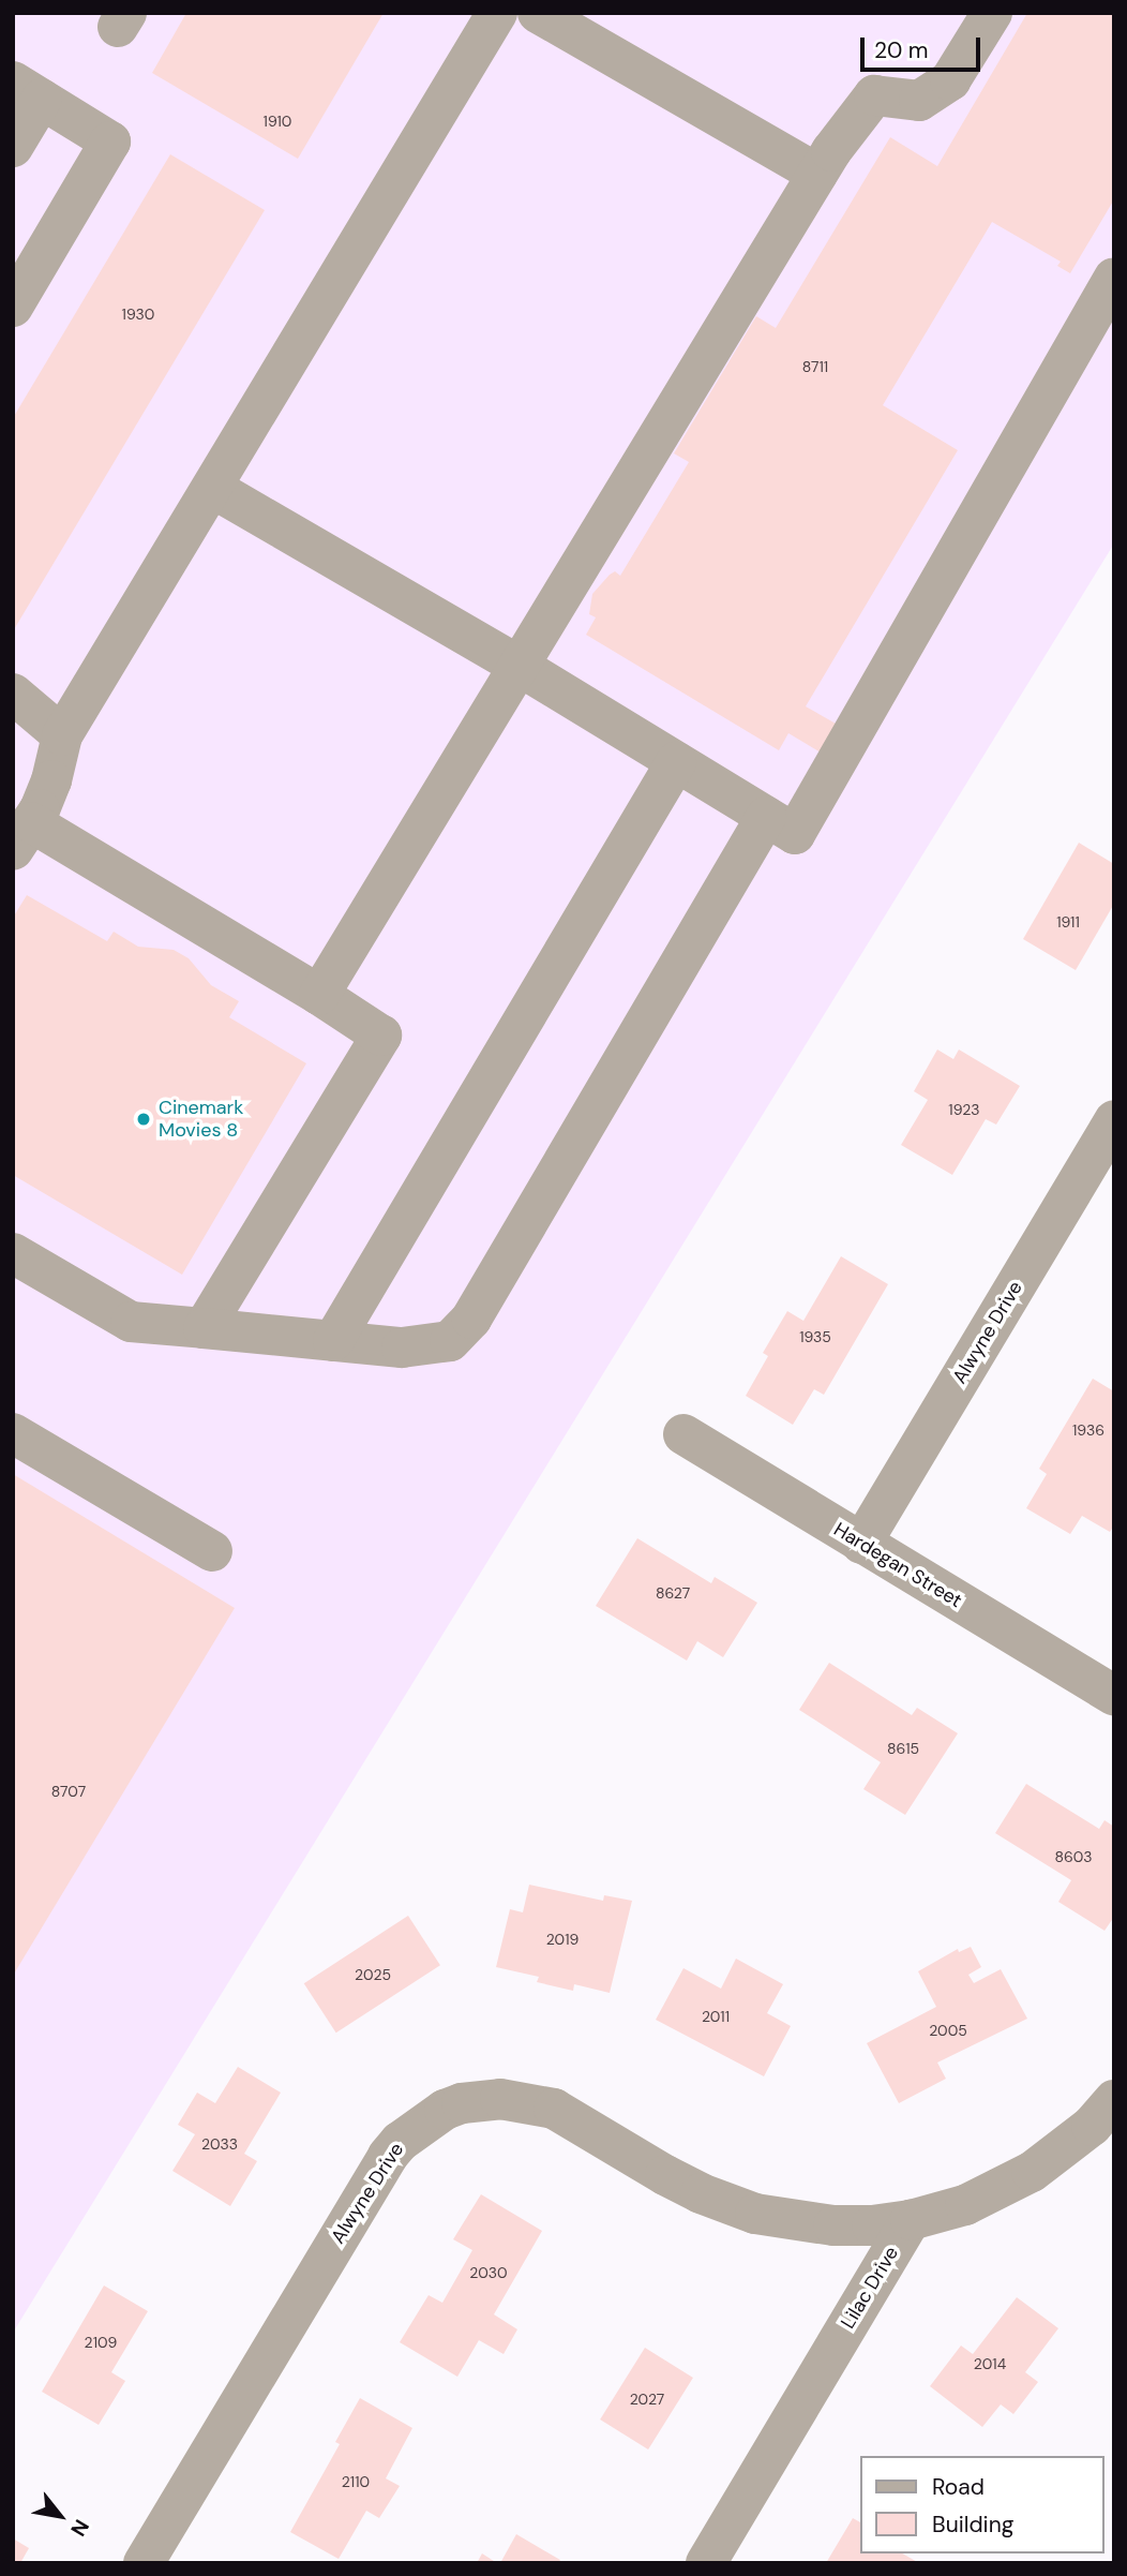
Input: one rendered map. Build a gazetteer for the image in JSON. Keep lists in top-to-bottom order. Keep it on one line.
{"streets":{"street":["Alwyne Drive","Hardegan Street","Lilac Drive"]},"crossings":[["Alwyne Drive","Hardegan Street"],["Alwyne Drive","Lilac Drive"]],"places":["Cinemark Movies 8"],"house_numbers":["1910","1930","8711","1911","1923","1935","1936","8627","8615","8707","8603","2019","2025","2011","2005","2033","2030","2109","2014","2027","2110"],"legend":["Road","Building"],"scale_bar":"20 m","north":"bottom right"}
